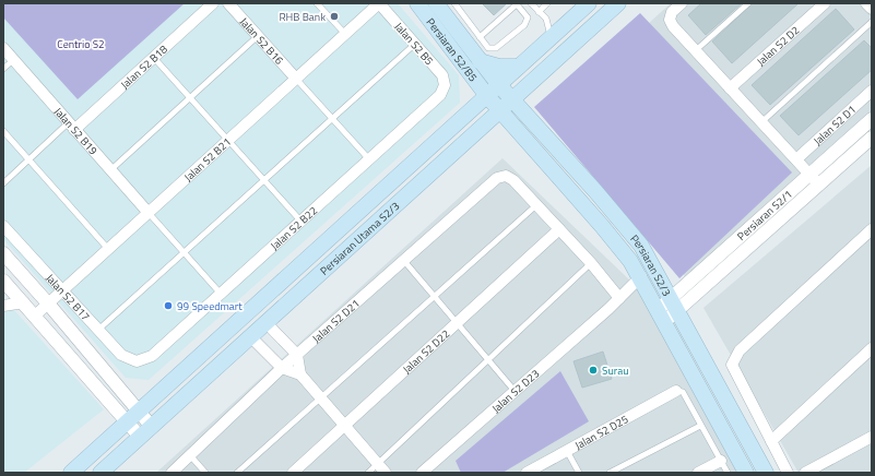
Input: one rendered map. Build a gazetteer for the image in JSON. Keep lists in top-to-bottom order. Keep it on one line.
{"streets":{"main road":["Persiaran S2/B5","Persiaran Utama S2/3","Persiaran S2/3"],"street":["Jalan S2 B16","Jalan S2 B5","Jalan S2 D2","Jalan S2 B18","Jalan S2 D1","Jalan S2 B19","Jalan S2 B21","Persiaran S2/1","Jalan S2 B22","Jalan S2 B17","Jalan S2 D21","Jalan S2 D22","Jalan S2 D23","Jalan S2 D25"]},"crossings":[["Jalan S2 B16","Jalan S2 B21"],["Jalan S2 B5","Jalan S2 B21"],["Jalan S2 B5","Jalan S2 B22"],["Persiaran S2/B5","Persiaran S2/1"],["Persiaran S2/B5","Persiaran Utama S2/3"],["Persiaran S2/B5","Persiaran S2/3"],["Persiaran S2/B5","Jalan S2 D23"],["Jalan S2 B18","Jalan S2 B19"],["Jalan S2 B19","Jalan S2 B21"],["Jalan S2 B21","Jalan S2 B17"],["Persiaran S2/1","Persiaran S2/3"],["Jalan S2 B22","Jalan S2 B17"],["Persiaran Utama S2/3","Persiaran S2/3"]],"parks":["Centrio S2"],"places":["RHB Bank","99 Speedmart","Surau"]}
